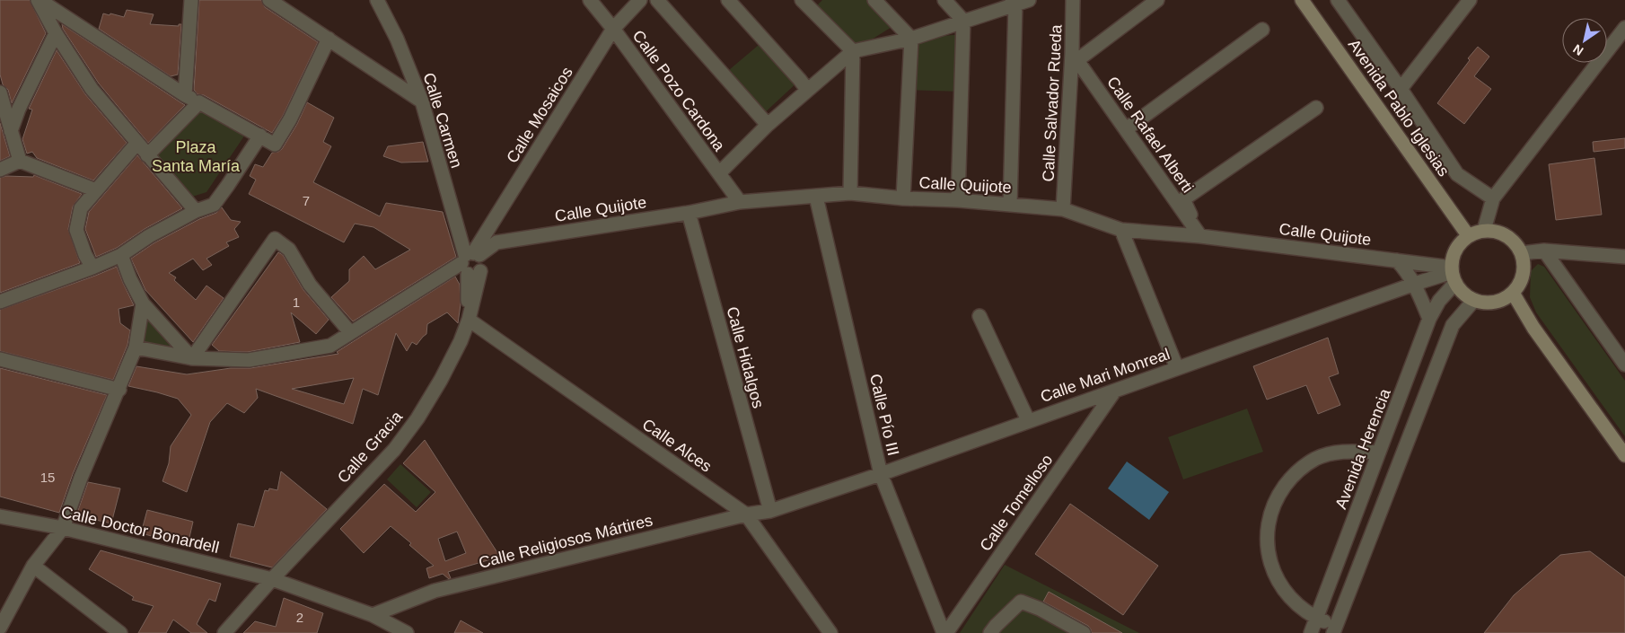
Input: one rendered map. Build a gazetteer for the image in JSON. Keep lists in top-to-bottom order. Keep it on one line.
{"streets":{"main road":["Avenida Pablo Iglesias"],"street":["Calle Pozo Cardona","Calle Salvador Rueda","Calle Mosaicos","Calle Carmen","Calle Rafael Alberti","Calle Quijote","Calle Hidalgos","Calle Mari Monreal","Calle Pío III","Calle Alces","Calle Gracia","Avenida Herencia","Calle Tomelloso","Calle Doctor Bonardell","Calle Religiosos Mártires"]},"crossings":[["Calle Pozo Cardona","Calle Mosaicos"],["Calle Pozo Cardona","Calle Quijote"],["Calle Salvador Rueda","Calle Rafael Alberti"],["Calle Salvador Rueda","Calle Quijote"],["Avenida Pablo Iglesias","Calle Quijote"],["Avenida Pablo Iglesias","Calle Mari Monreal"],["Avenida Pablo Iglesias","Avenida Herencia"],["Calle Mosaicos","Calle Carmen"],["Calle Mosaicos","Calle Quijote"],["Calle Mosaicos","Calle Gracia"],["Calle Carmen","Calle Quijote"],["Calle Carmen","Calle Gracia"],["Calle Rafael Alberti","Calle Quijote"],["Calle Quijote","Calle Hidalgos"],["Calle Quijote","Calle Mari Monreal"],["Calle Quijote","Calle Pío III"],["Calle Quijote","Calle Gracia"],["Calle Quijote","Avenida Herencia"],["Calle Hidalgos","Calle Mari Monreal"],["Calle Hidalgos","Calle Religiosos Mártires"],["Calle Mari Monreal","Calle Pío III"],["Calle Mari Monreal","Avenida Herencia"],["Calle Mari Monreal","Calle Tomelloso"],["Calle Mari Monreal","Calle Religiosos Mártires"],["Calle Pío III","Calle Tomelloso"],["Calle Alces","Calle Gracia"],["Calle Alces","Calle Religiosos Mártires"],["Calle Gracia","Calle Doctor Bonardell"]],"parks":["Plaza Santa María"],"house_numbers":["7","1","15","2"],"north":"bottom left"}
